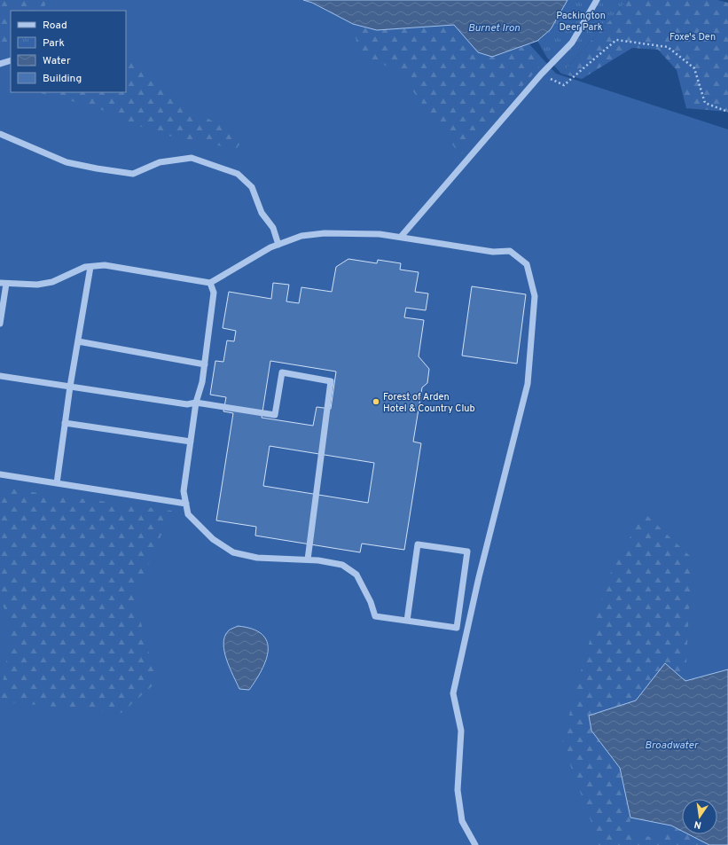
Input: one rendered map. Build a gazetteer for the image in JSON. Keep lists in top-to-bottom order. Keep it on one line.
{"water":["Burnet Iron","Broadwater"],"parks":["Packington Deer Park","Foxe's Den"],"places":["Forest of Arden Hotel & Country Club"],"legend":["Road","Park","Water","Building"],"north":"bottom"}
